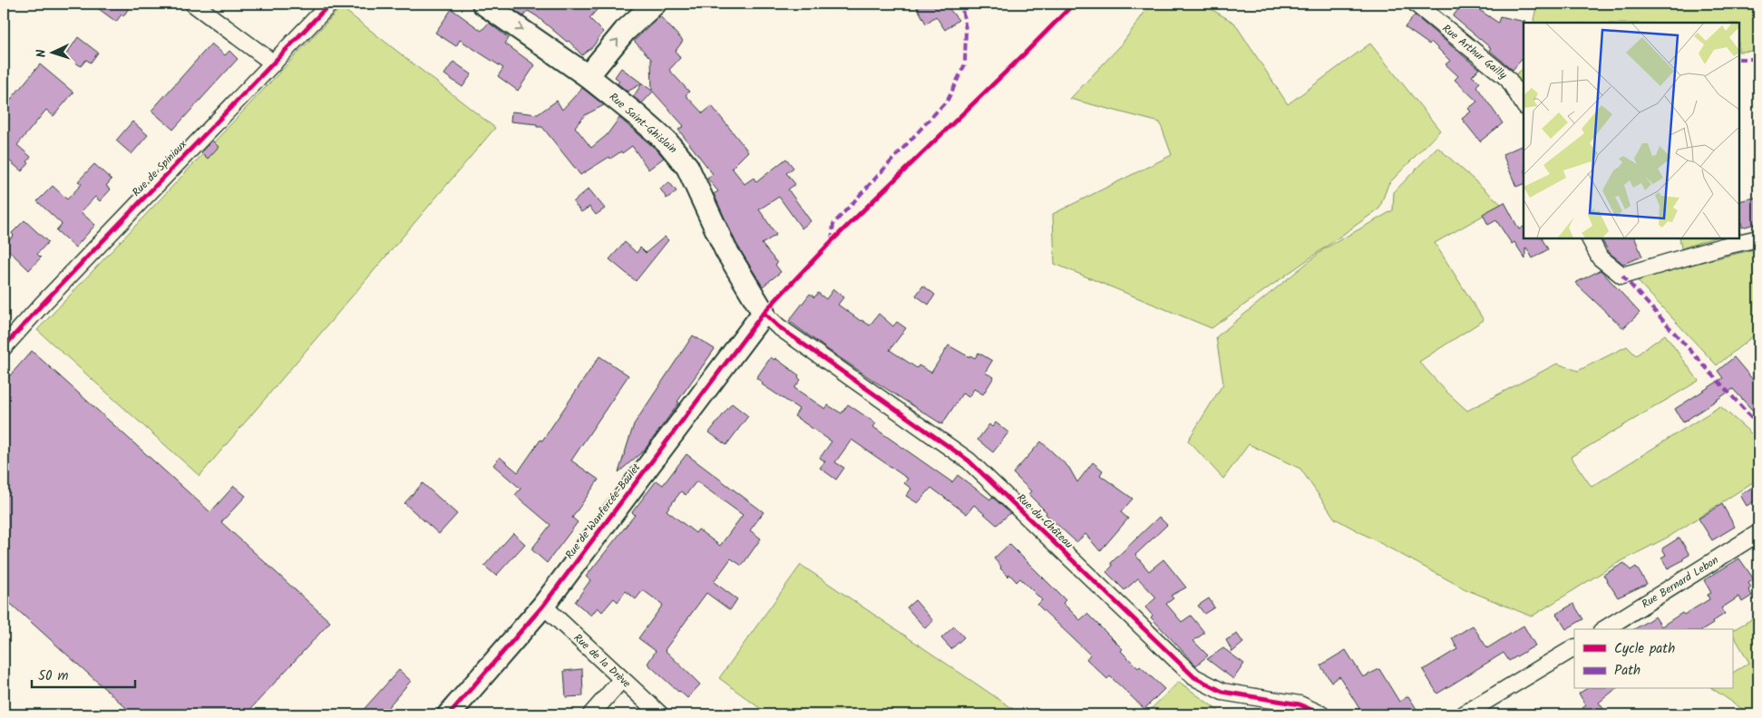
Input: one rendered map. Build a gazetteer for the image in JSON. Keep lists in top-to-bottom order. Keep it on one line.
{"streets":{"main road":["Rue Saint-Ghislain","Rue de Wanfercée-Baulet"],"street":["Rue Arthur Gailly","Rue de Spiniaux","Rue du Château","Rue Bernard Lebon","Rue de la Drève"]},"crossings":[["Rue Saint-Ghislain","Rue de Wanfercée-Baulet"],["Rue Saint-Ghislain","Rue du Château"],["Rue de Wanfercée-Baulet","Rue du Château"],["Rue de Wanfercée-Baulet","Rue de la Drève"]],"legend":["Cycle path","Path"],"scale_bar":"50 m","north":"left"}
